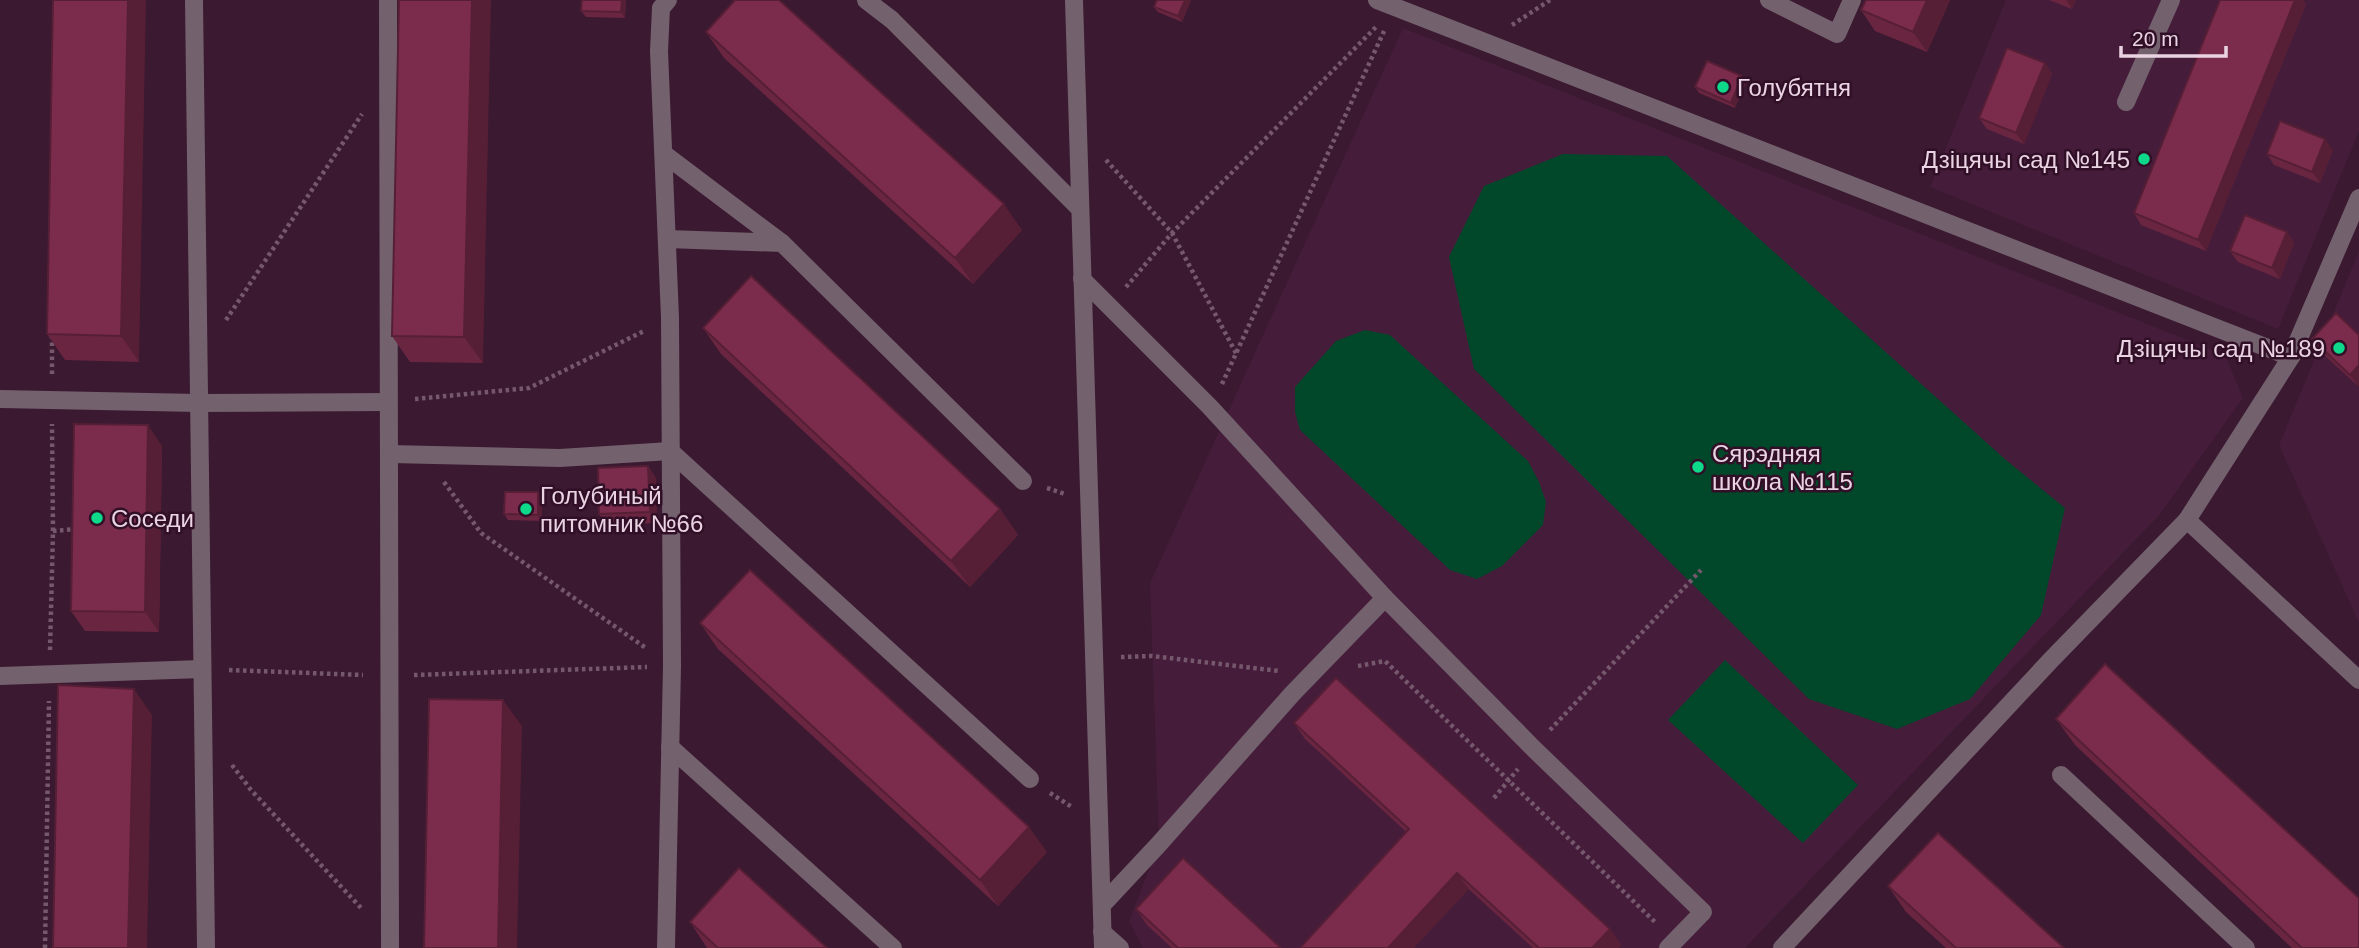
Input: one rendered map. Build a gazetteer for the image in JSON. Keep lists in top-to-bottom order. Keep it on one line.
{"places":["Голубятня","Дзіцячы сад №145","Дзіцячы сад №189","Сярэдняя школа №115","Голубиный питомник №66","Соседи"],"scale_bar":"20 m"}
